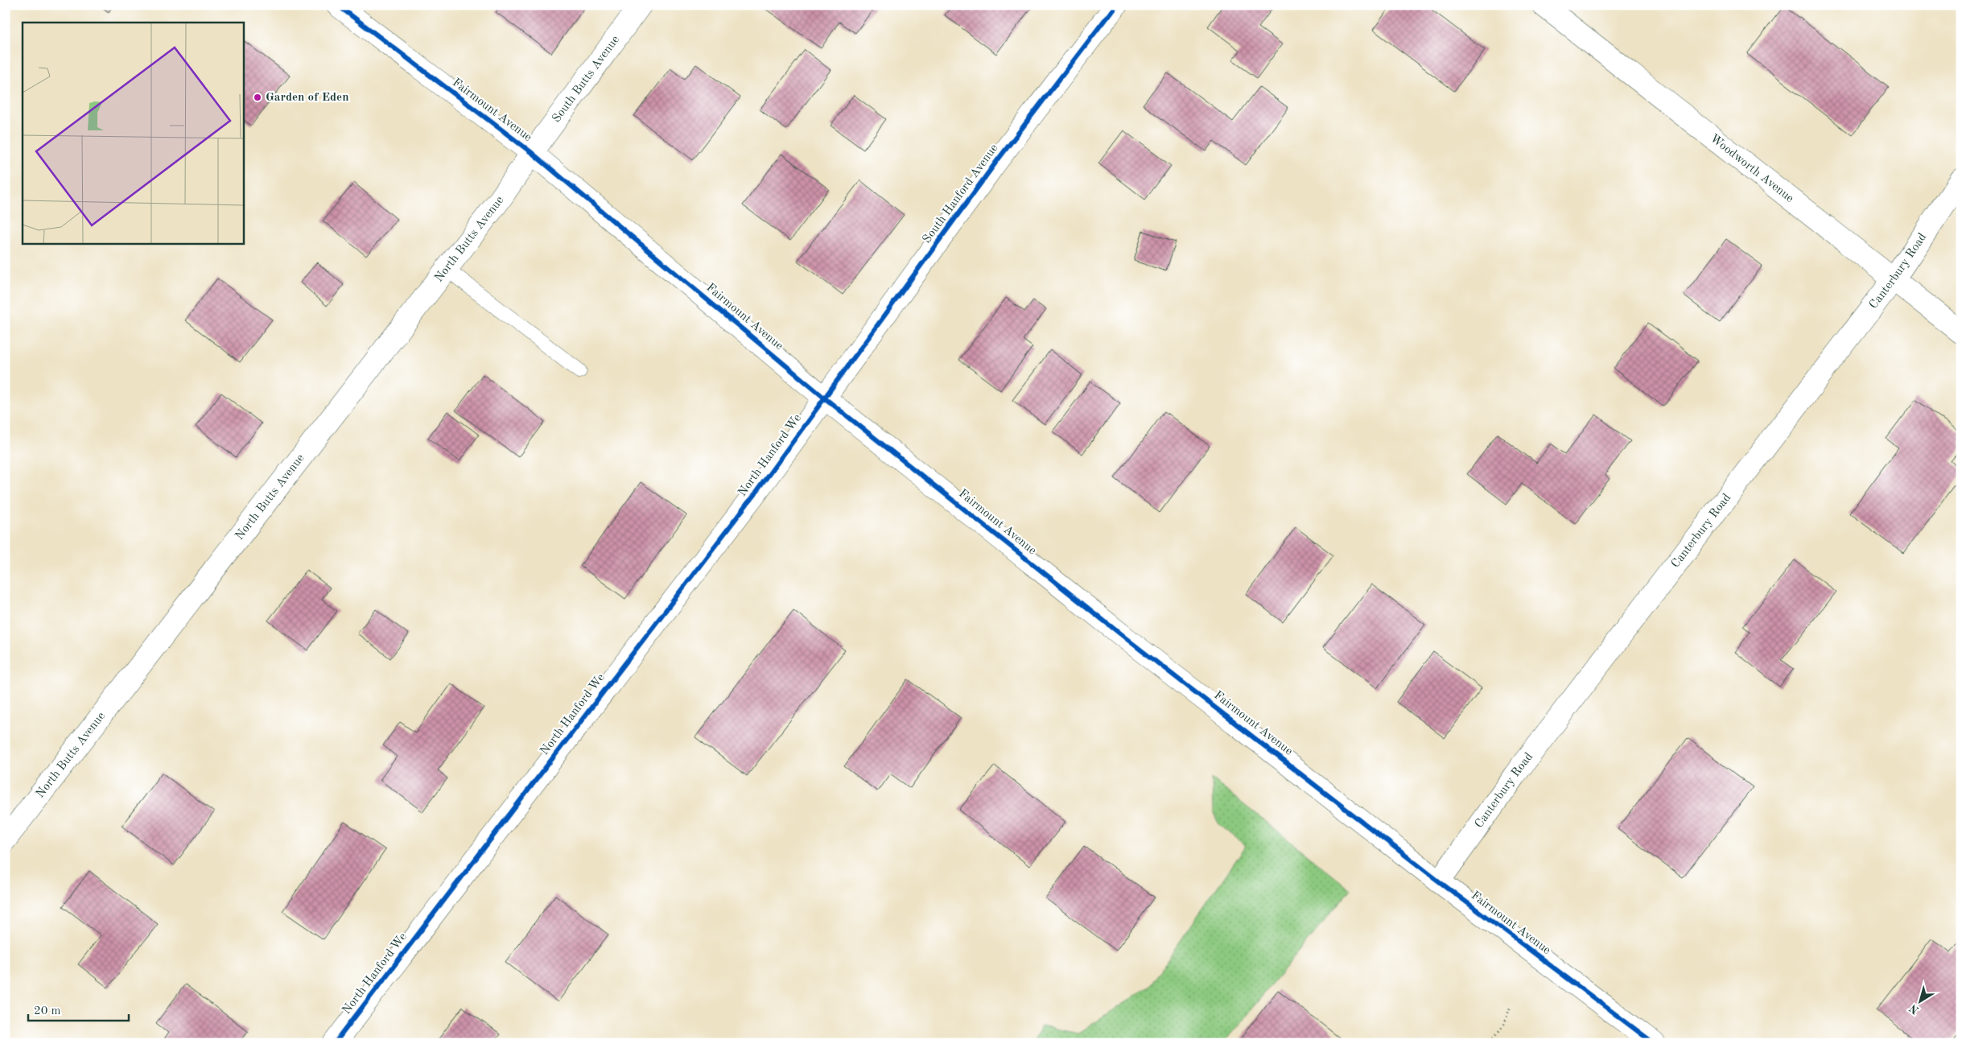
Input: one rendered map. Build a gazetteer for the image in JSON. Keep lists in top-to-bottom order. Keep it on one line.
{"streets":{"street":["South Butts Avenue","Fairmount Avenue","Woodworth Avenue","South Hanford Avenue","North Butts Avenue","Canterbury Road","North Hanford We"]},"crossings":[["South Butts Avenue","Fairmount Avenue"],["South Butts Avenue","North Butts Avenue"],["Fairmount Avenue","South Hanford Avenue"],["Fairmount Avenue","North Butts Avenue"],["Fairmount Avenue","Canterbury Road"],["Fairmount Avenue","North Hanford We"],["Woodworth Avenue","Canterbury Road"],["South Hanford Avenue","North Hanford We"]],"places":["Garden of Eden"],"scale_bar":"20 m","north":"bottom left"}
